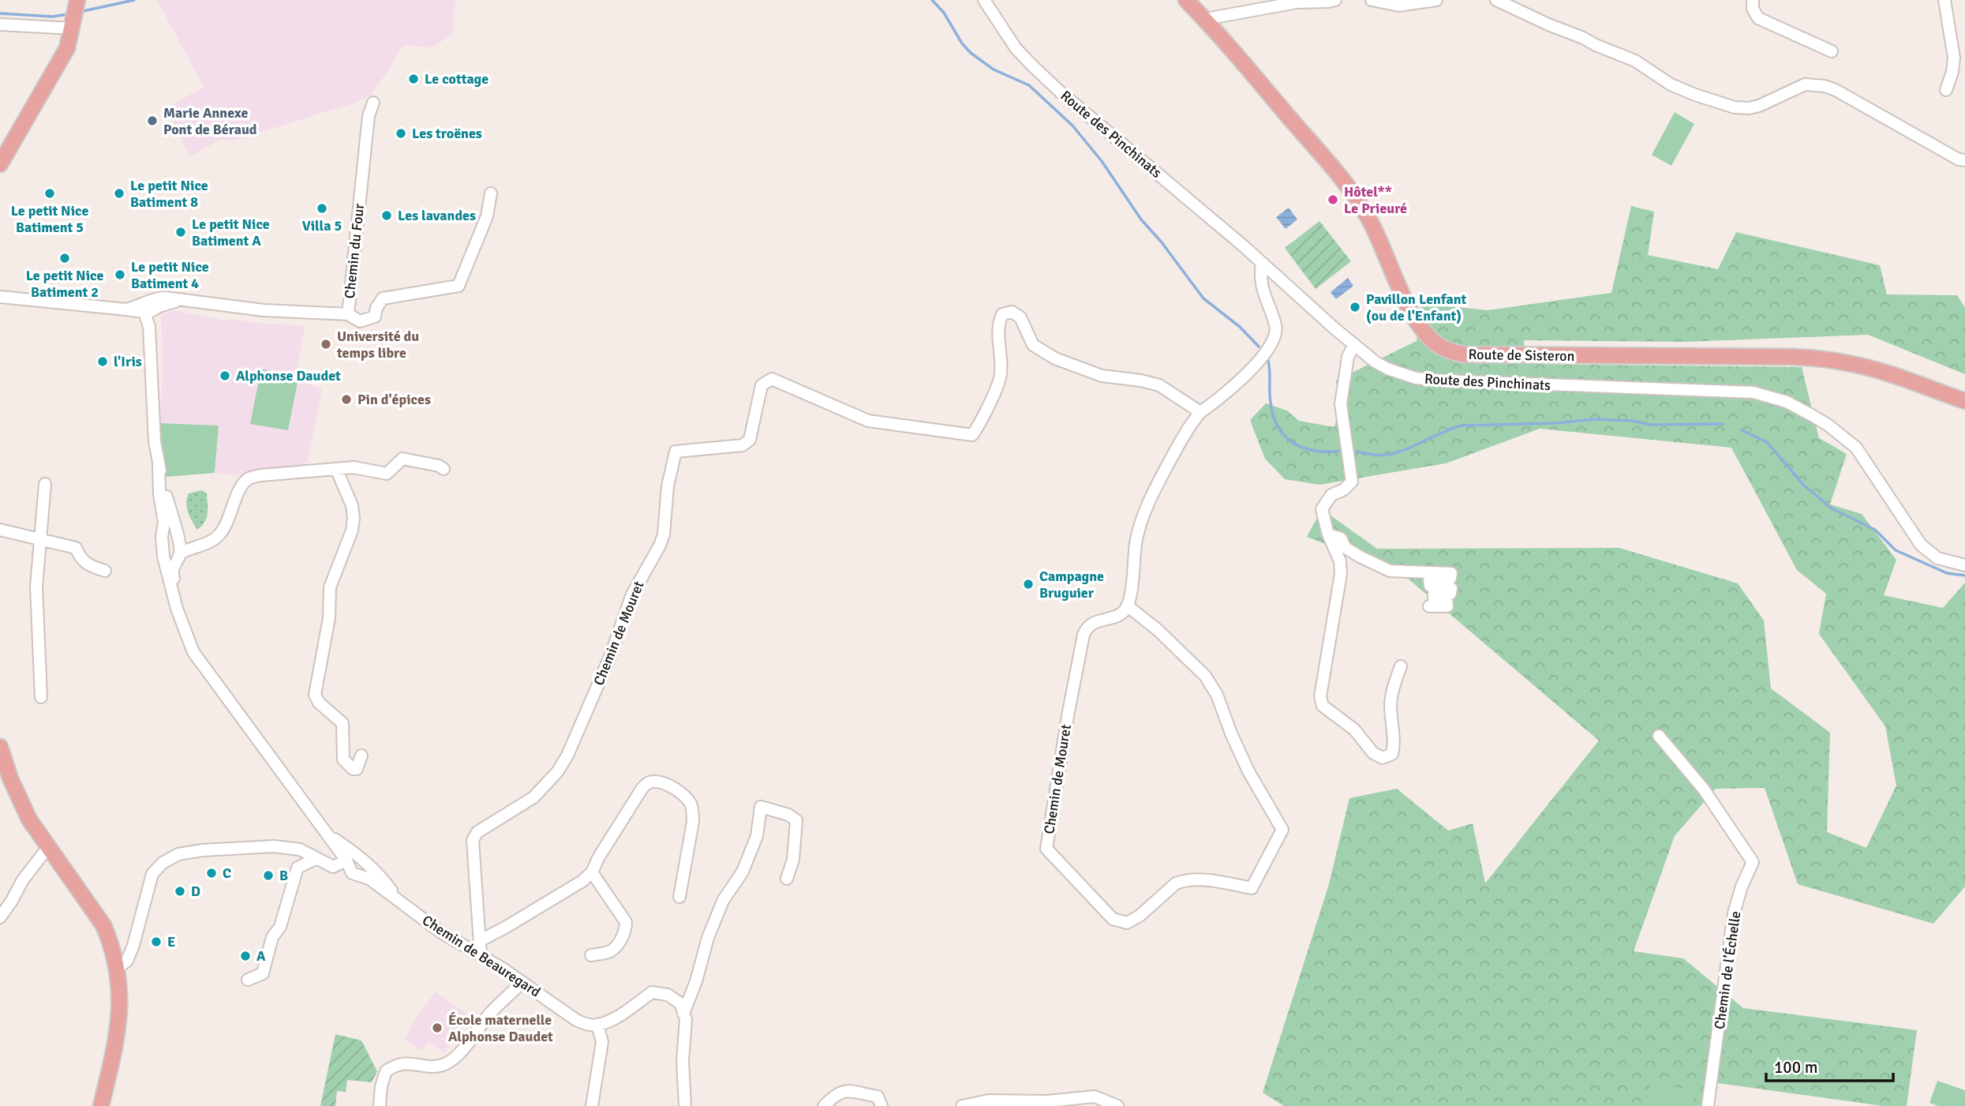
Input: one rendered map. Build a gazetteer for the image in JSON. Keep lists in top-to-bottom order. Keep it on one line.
{"streets":{"main road":["Route de Sisteron"],"street":["Route des Pinchinats","Chemin du Four","Chemin de Mouret","Chemin de Beauregard","Chemin de l’Échelle"]},"crossings":[["Chemin du Four","Chemin de Beauregard"]],"places":["Le cottage","Marie Annexe Pont de Béraud","Les troënes","Le petit Nice Batiment 5","Le petit Nice Batiment 8","Hôtel** Le Prieuré","Villa 5","Les lavandes","Le petit Nice Batiment A","Le petit Nice Batiment 2","Le petit Nice Batiment 4","Pavillon Lenfant (ou de l'Enfant)","Université du temps libre","l'Iris","Alphonse Daudet","Pin d'épices","Campagne Bruguier","C","B","D","E","A","École maternelle Alphonse Daudet"],"scale_bar":"100 m"}
